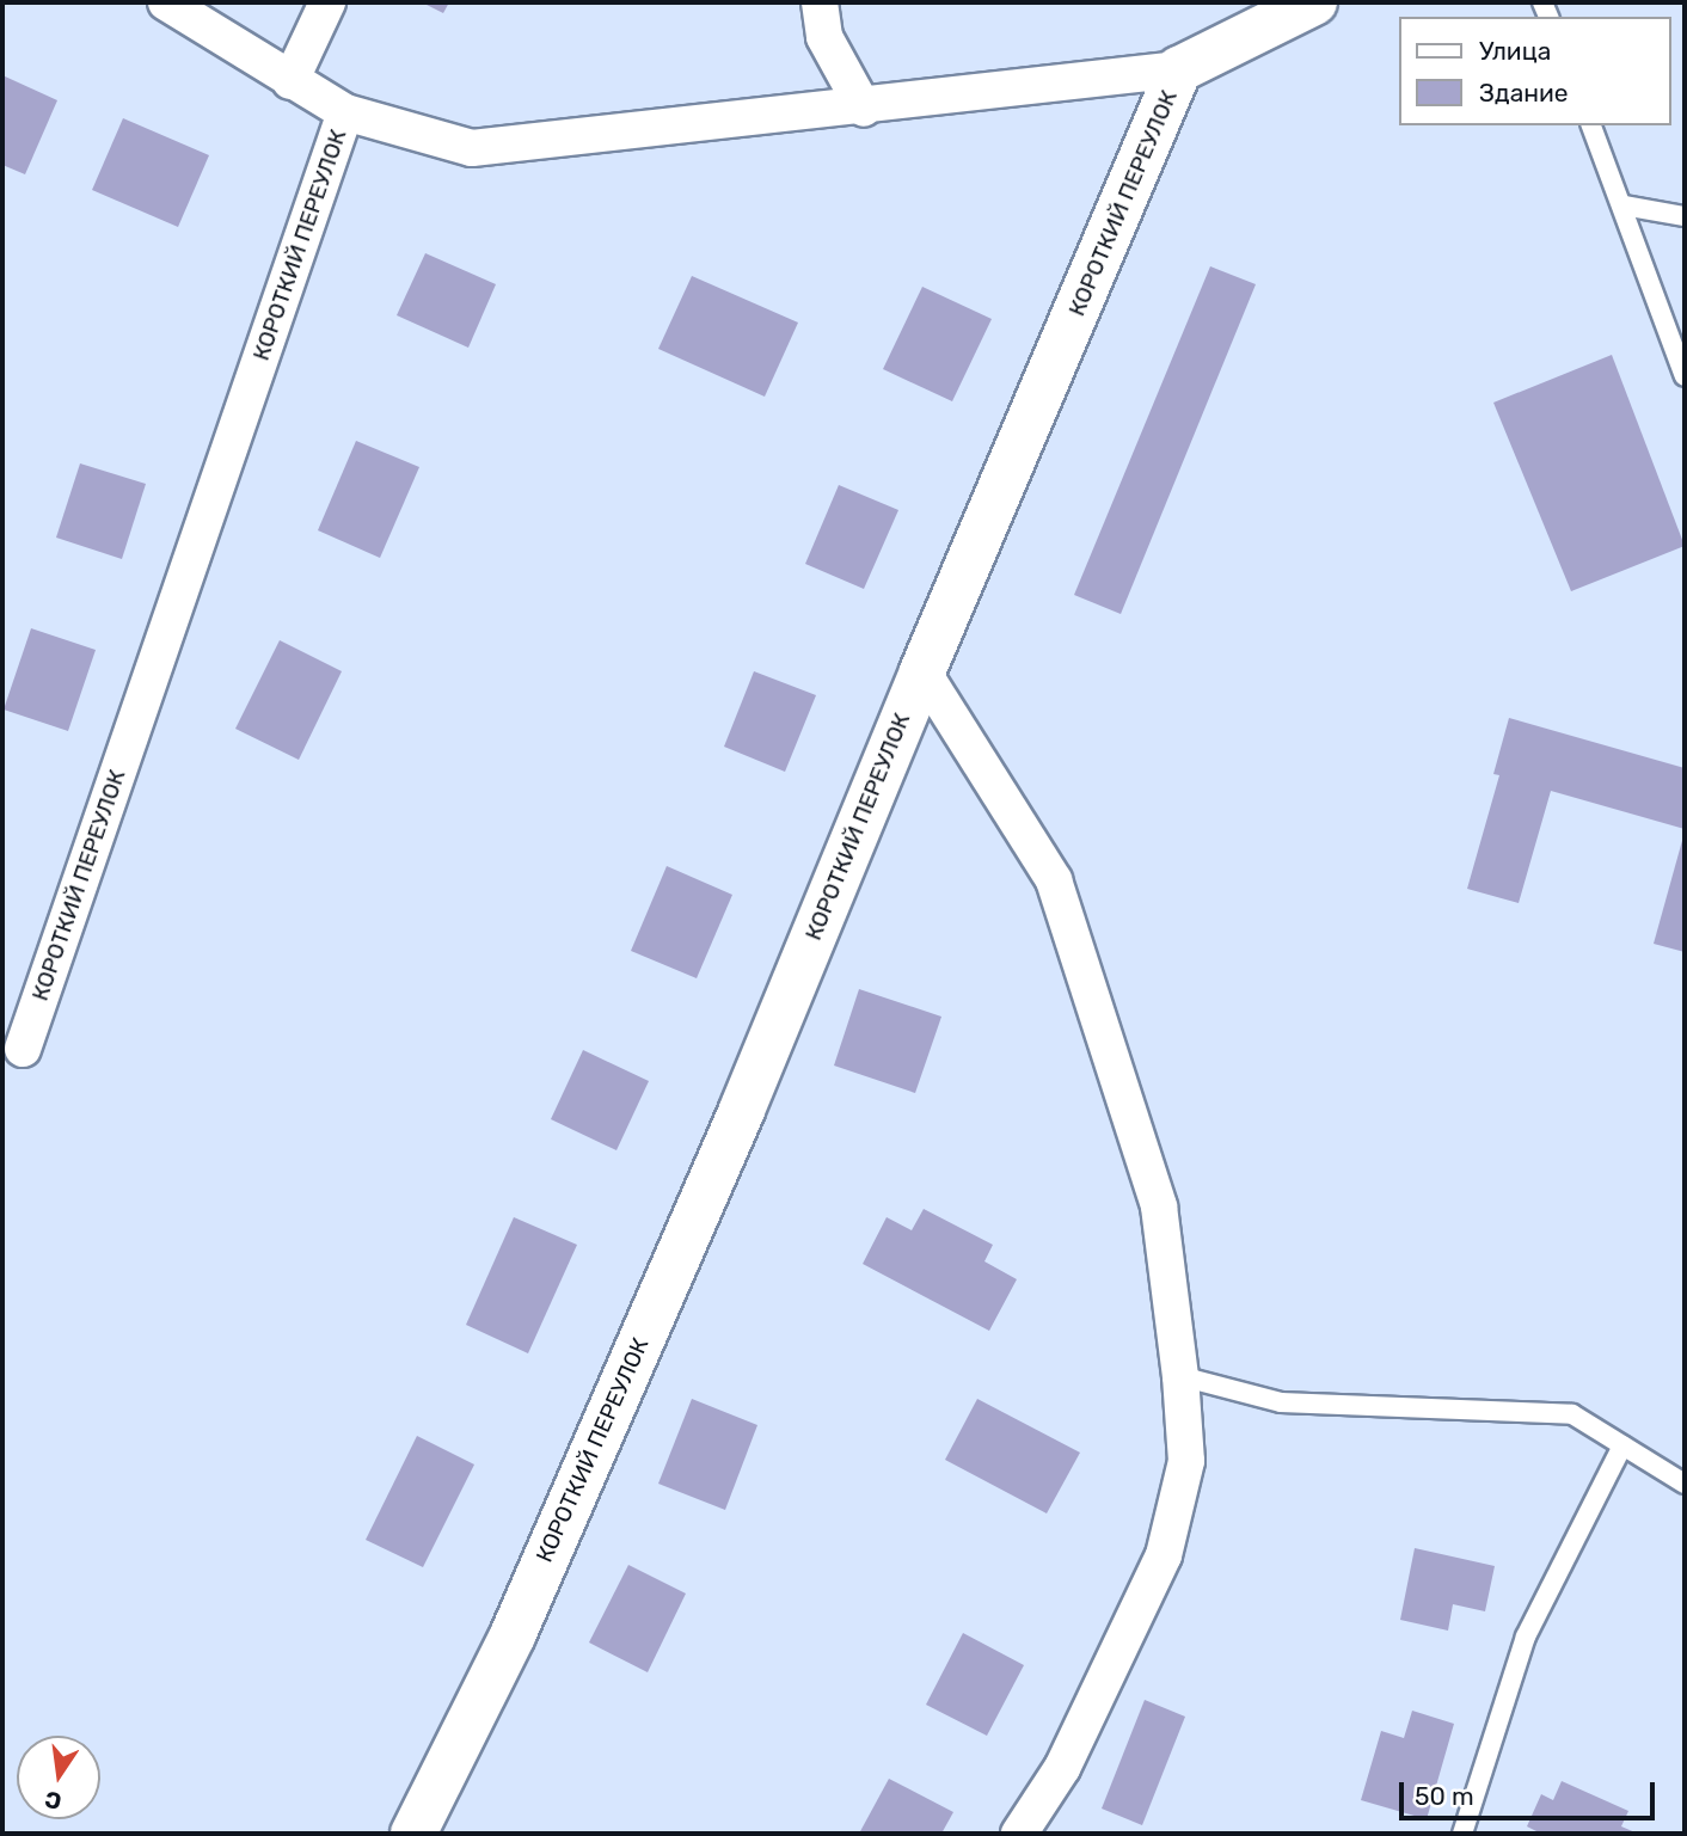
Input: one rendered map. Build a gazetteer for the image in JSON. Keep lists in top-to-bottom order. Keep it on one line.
{"streets":{"street":["КОРОТКИЙ ПЕРЕУЛОК"]},"legend":["Улица","Здание"],"scale_bar":"50 m","north":"bottom"}
